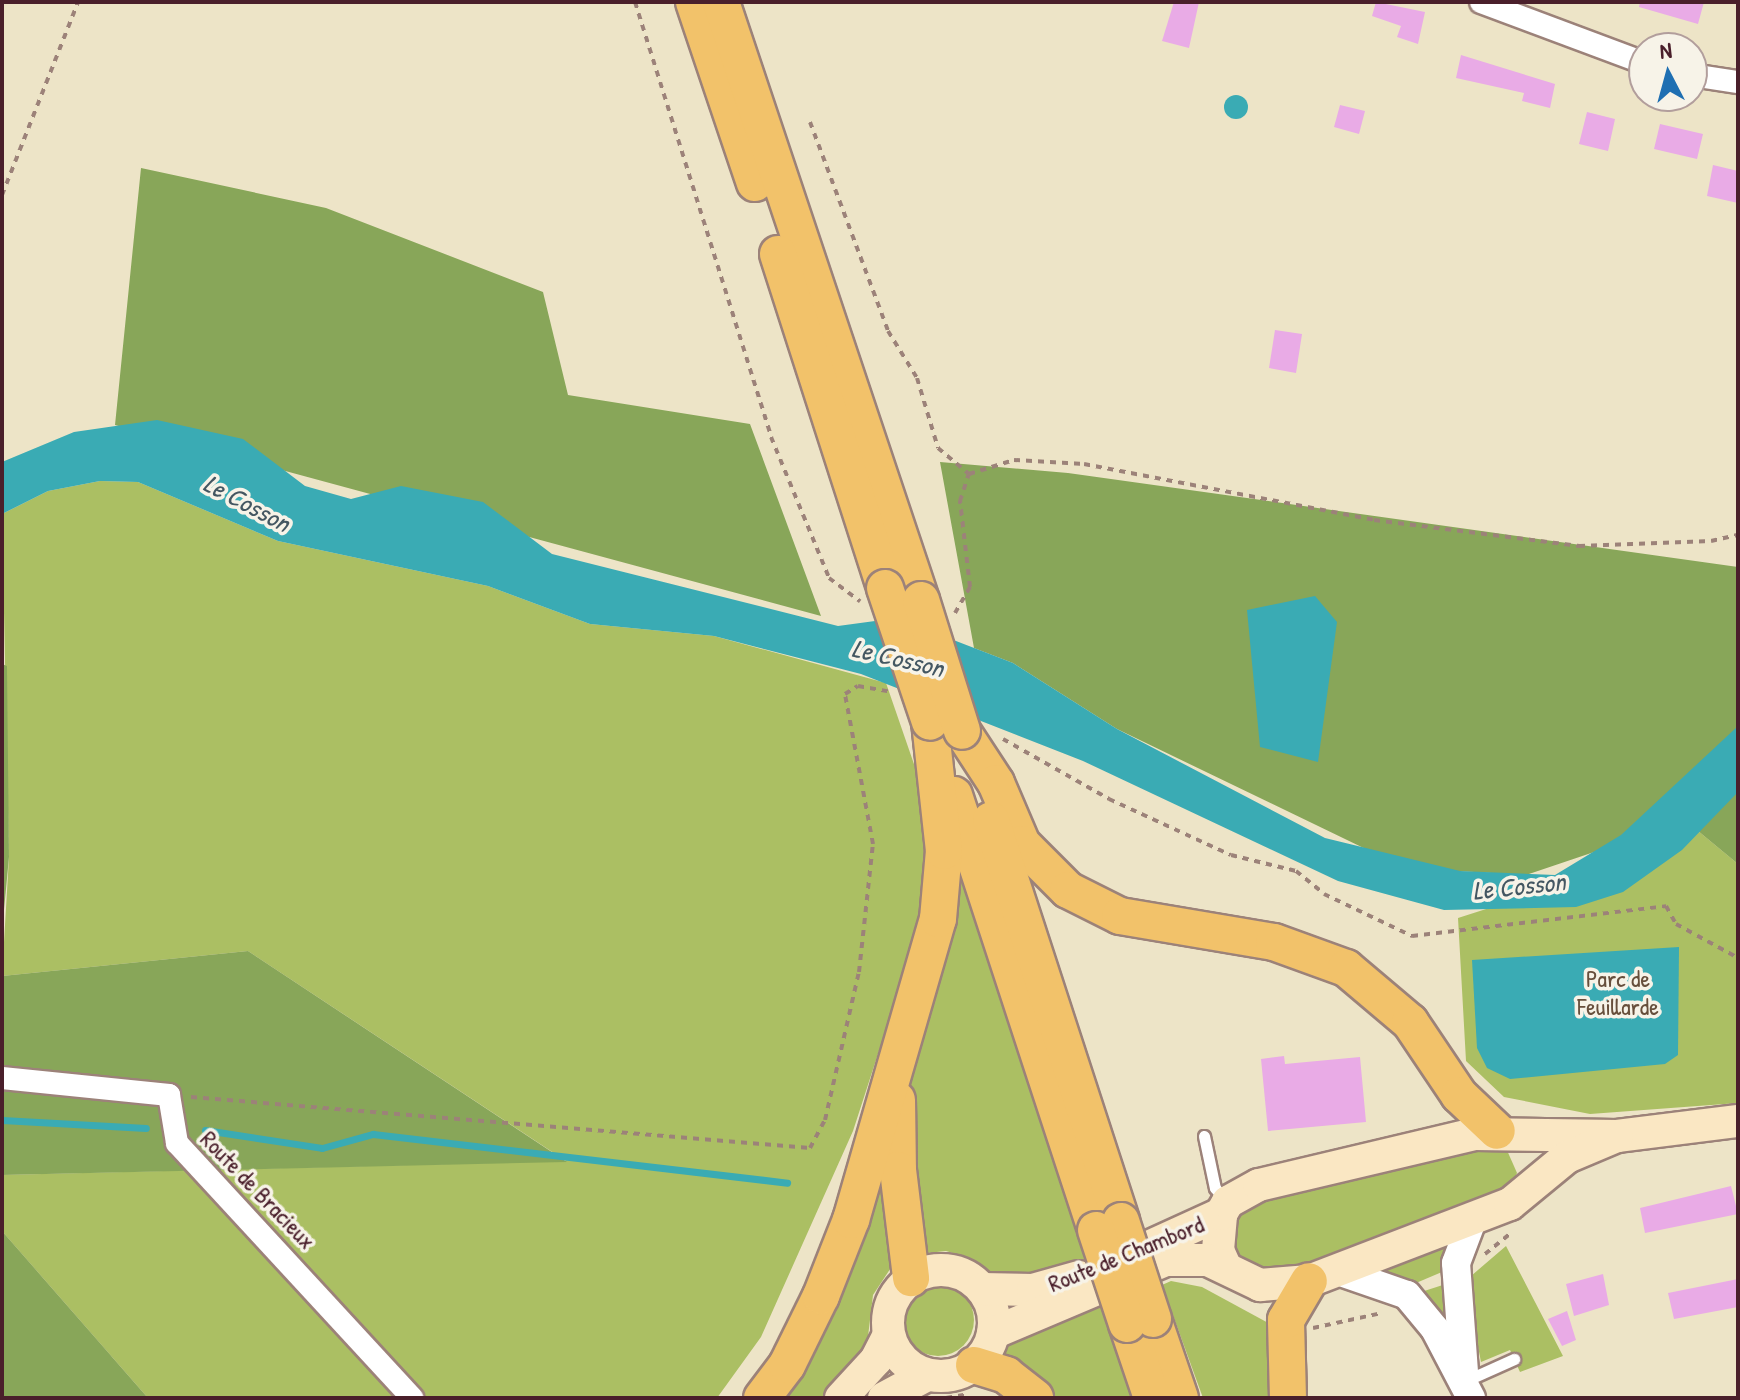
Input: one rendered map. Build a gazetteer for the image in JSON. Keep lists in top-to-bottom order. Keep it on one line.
{"streets":{"main road":["Route de Chambord"],"street":["Route de Bracieux"]},"water":["Le Cosson"],"parks":["Parc de Feuillarde"],"north":"top"}
